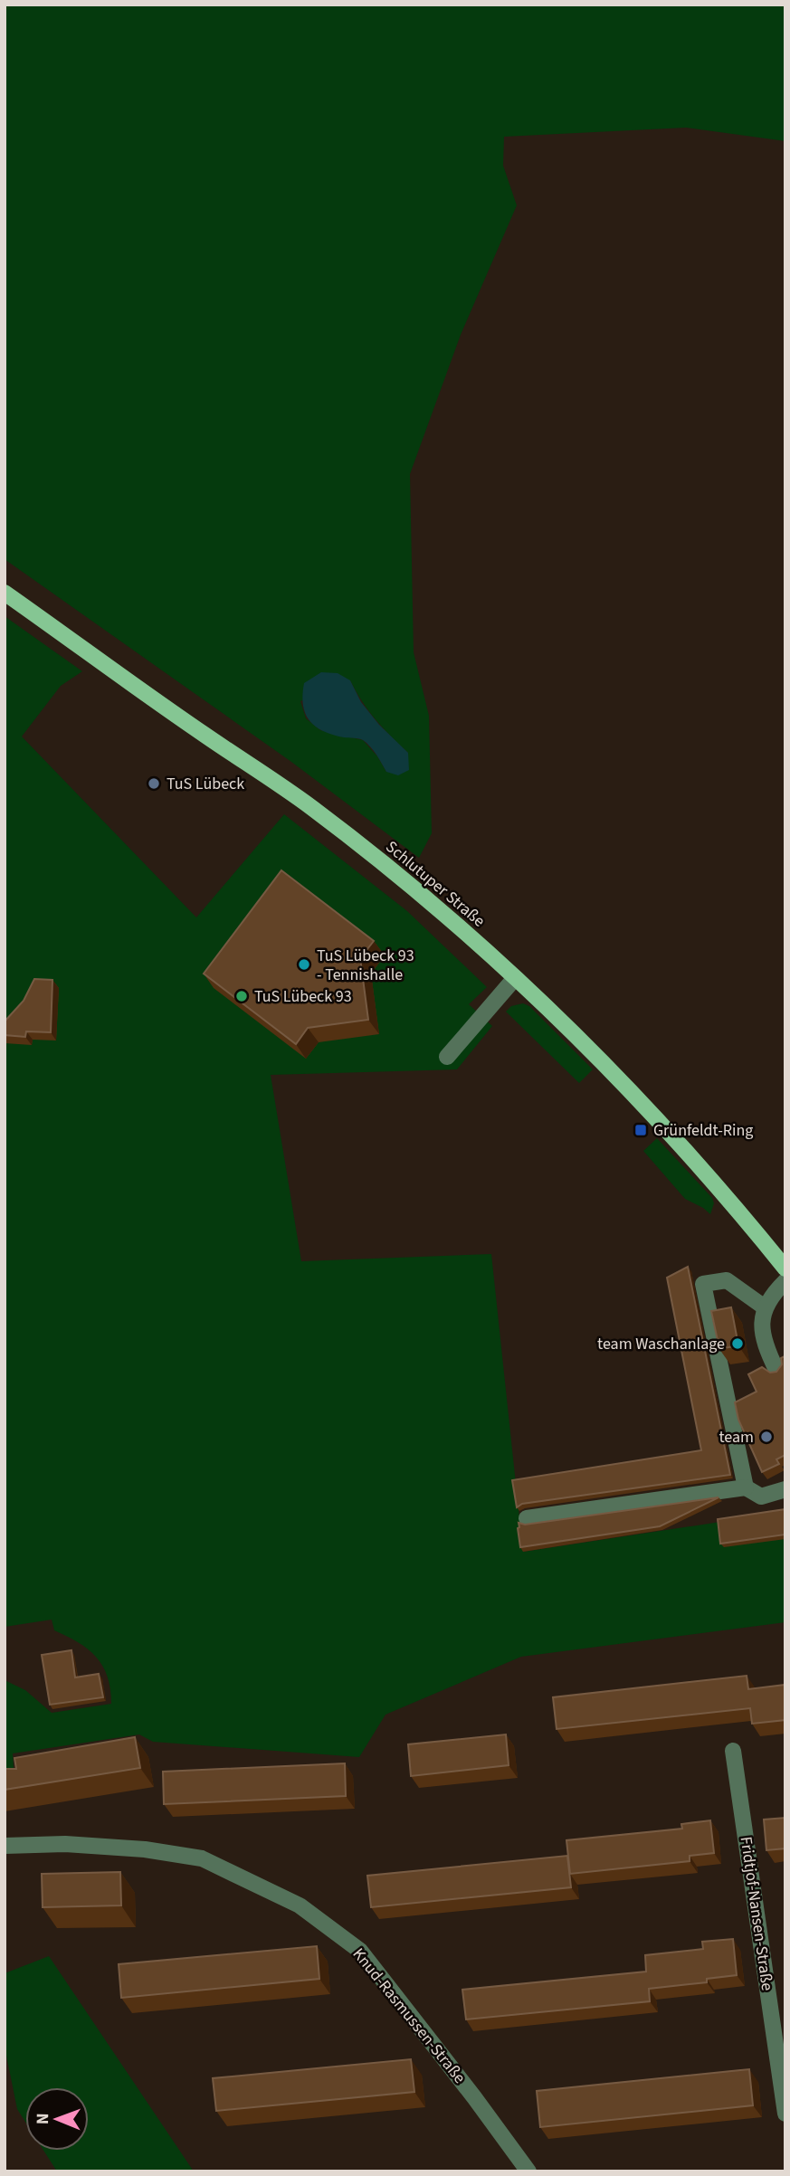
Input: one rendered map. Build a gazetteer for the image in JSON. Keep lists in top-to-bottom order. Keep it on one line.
{"streets":{"main road":["Schlutuper Straße"],"street":["Fridtjof-Nansen-Straße","Knud-Rasmussen-Straße"]},"places":{"other":["TuS Lübeck","TuS Lübeck 93 - Tennishalle","TuS Lübeck 93","team Waschanlage","team"],"transit":["Grünfeldt-Ring"]},"north":"left"}
